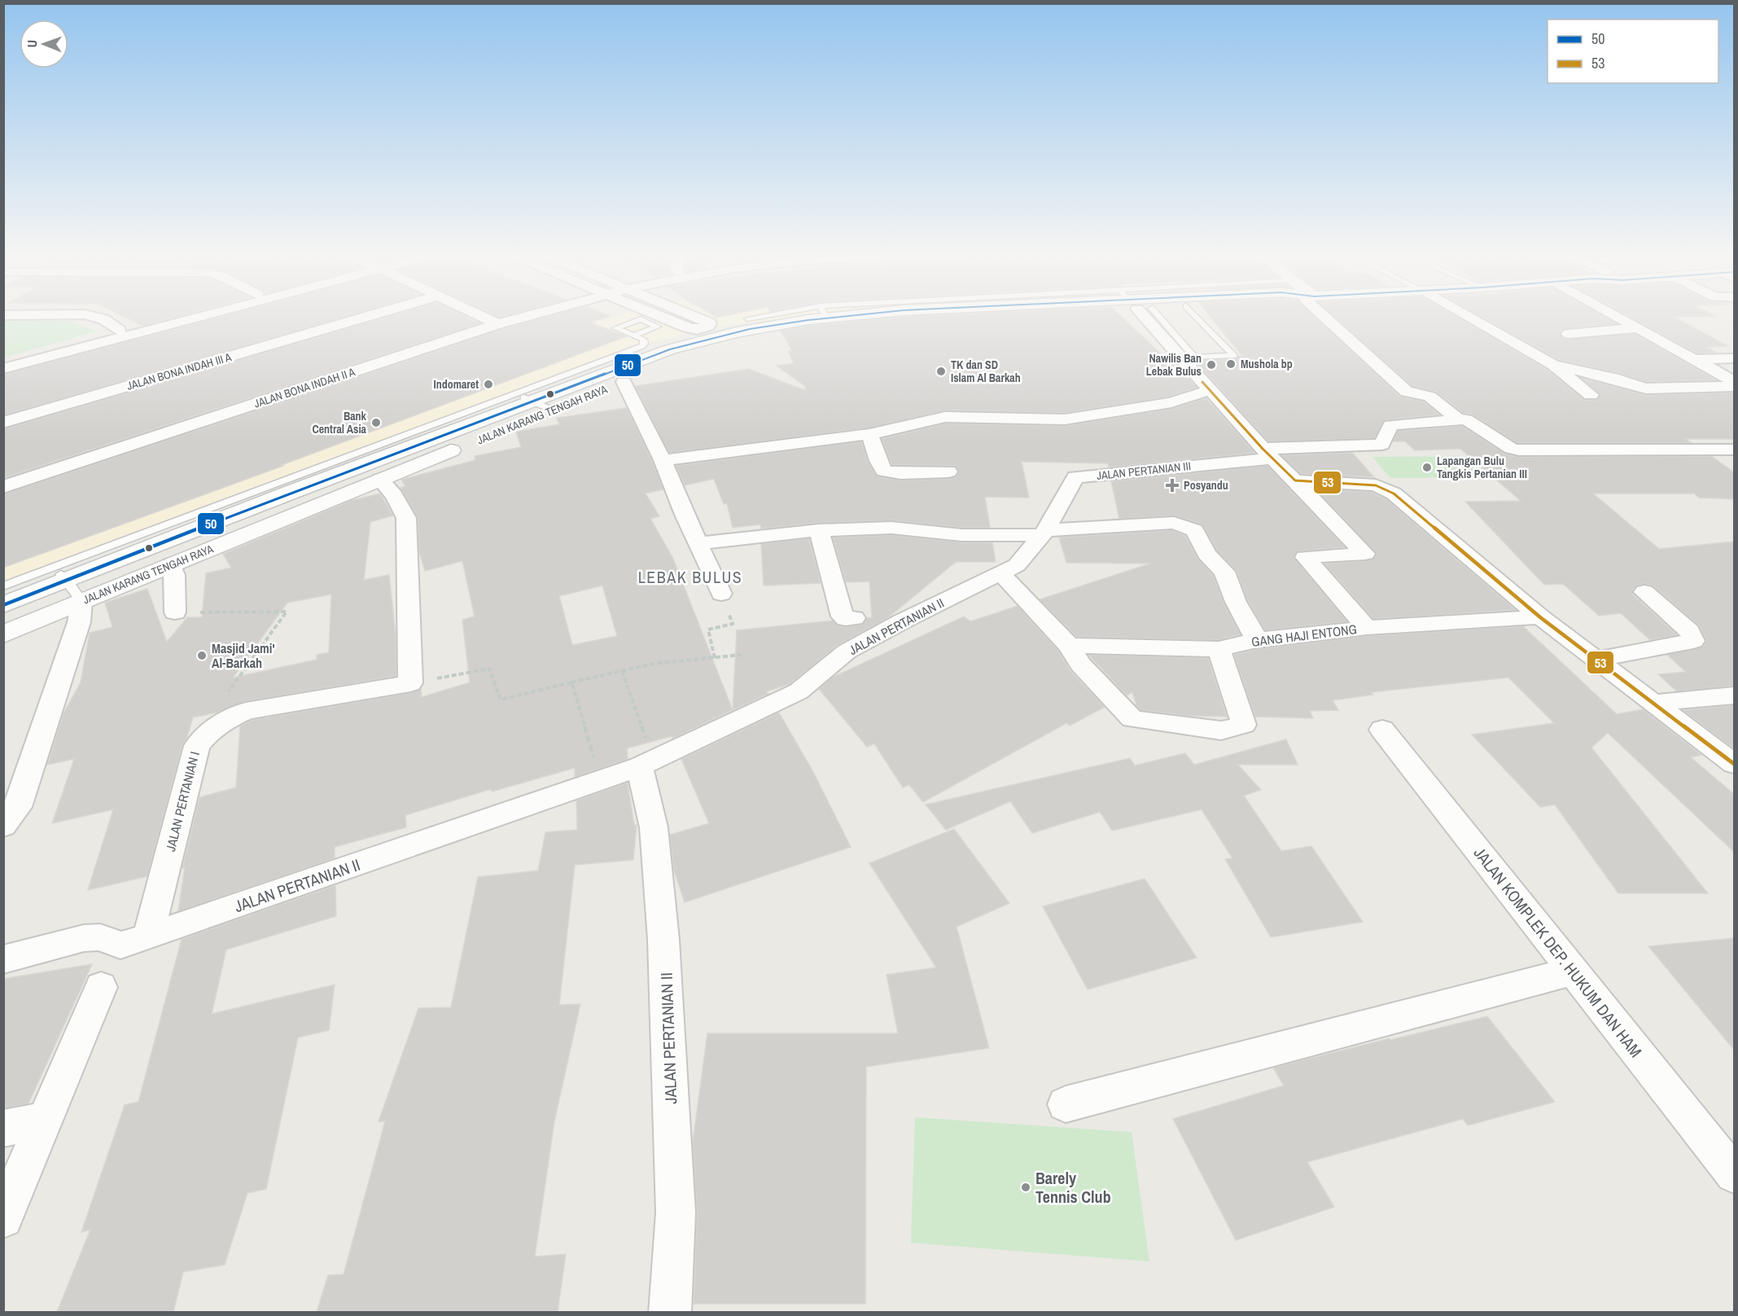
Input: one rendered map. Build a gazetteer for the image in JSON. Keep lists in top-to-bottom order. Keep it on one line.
{"streets":{"main road":["JALAN KARANG TENGAH RAYA"],"street":["JALAN BONA INDAH III A","JALAN BONA INDAH II A","JALAN PERTANIAN III","JALAN PERTANIAN II","GANG HAJI ENTONG","JALAN PERTANIAN I","JALAN KOMPLEK DEP. HUKUM DAN HAM"]},"crossings":[["JALAN PERTANIAN III","JALAN PERTANIAN II"],["JALAN PERTANIAN II","JALAN PERTANIAN I"]],"districts":["LEBAK BULUS"],"places":{"other":["Mushola bp","Nawilis Ban Lebak Bulus","TK dan SD Islam Al Barkah","Indomaret","Bank Central Asia","Lapangan Bulu Tangkis Pertanian III","Masjid Jami' Al-Barkah","Barely Tennis Club"],"health":["Posyandu"]},"lines":["transit line 50","transit line 53"],"legend":["50","53"],"north":"left"}
